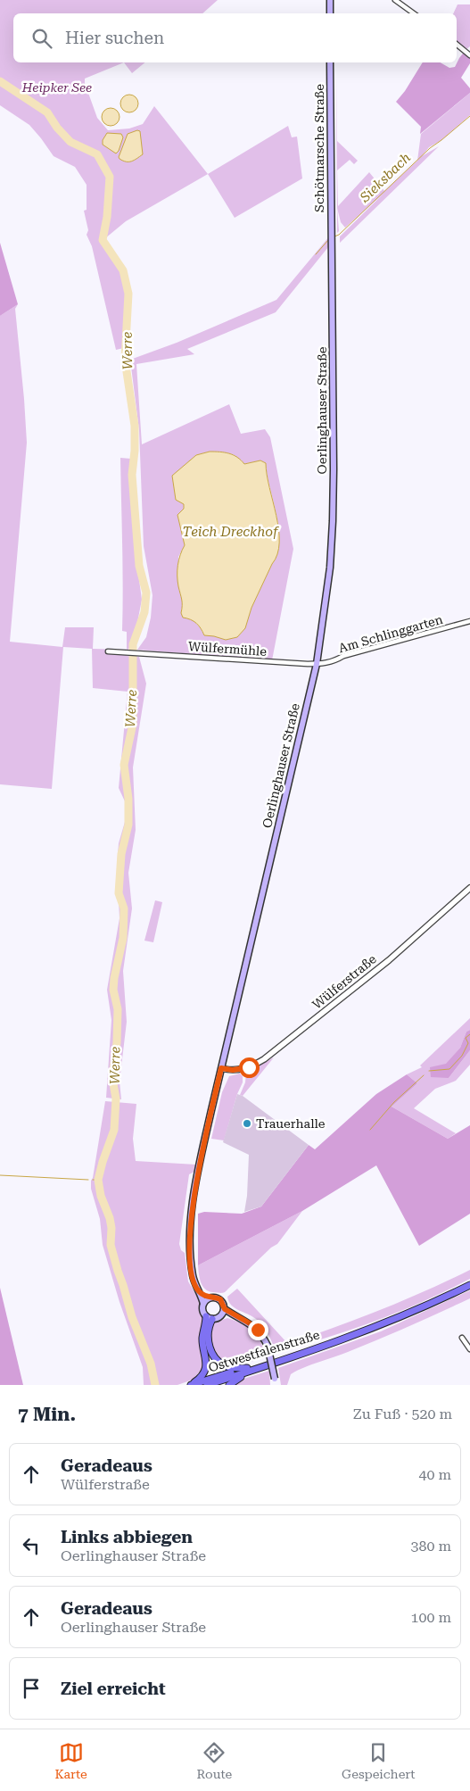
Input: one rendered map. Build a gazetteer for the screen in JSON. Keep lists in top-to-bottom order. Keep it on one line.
{"streets":{"main road":["Schötmarsche Straße","Oerlinghauser Straße","Ostwestfalenstraße"],"street":["Am Schlinggarten","Wülfermühle","Wülferstraße"]},"crossings":[["Schötmarsche Straße","Oerlinghauser Straße"],["Oerlinghauser Straße","Am Schlinggarten"],["Oerlinghauser Straße","Wülfermühle"],["Oerlinghauser Straße","Wülferstraße"],["Am Schlinggarten","Wülfermühle"]],"water":["Sieksbach","Werre","Teich Dreckhof"],"parks":["Heipker See"],"places":["Trauerhalle"],"page":{"search":"Hier suchen","heading":["7 Min.","Zu Fuß · 520 m"],"list":[["Geradeaus","Wülferstraße","40 m"],["Links abbiegen","Oerlinghauser Straße","380 m"],["Geradeaus","Oerlinghauser Straße","100 m"],"Ziel erreicht"],"nav":["Karte","Route","Gespeichert"]}}
